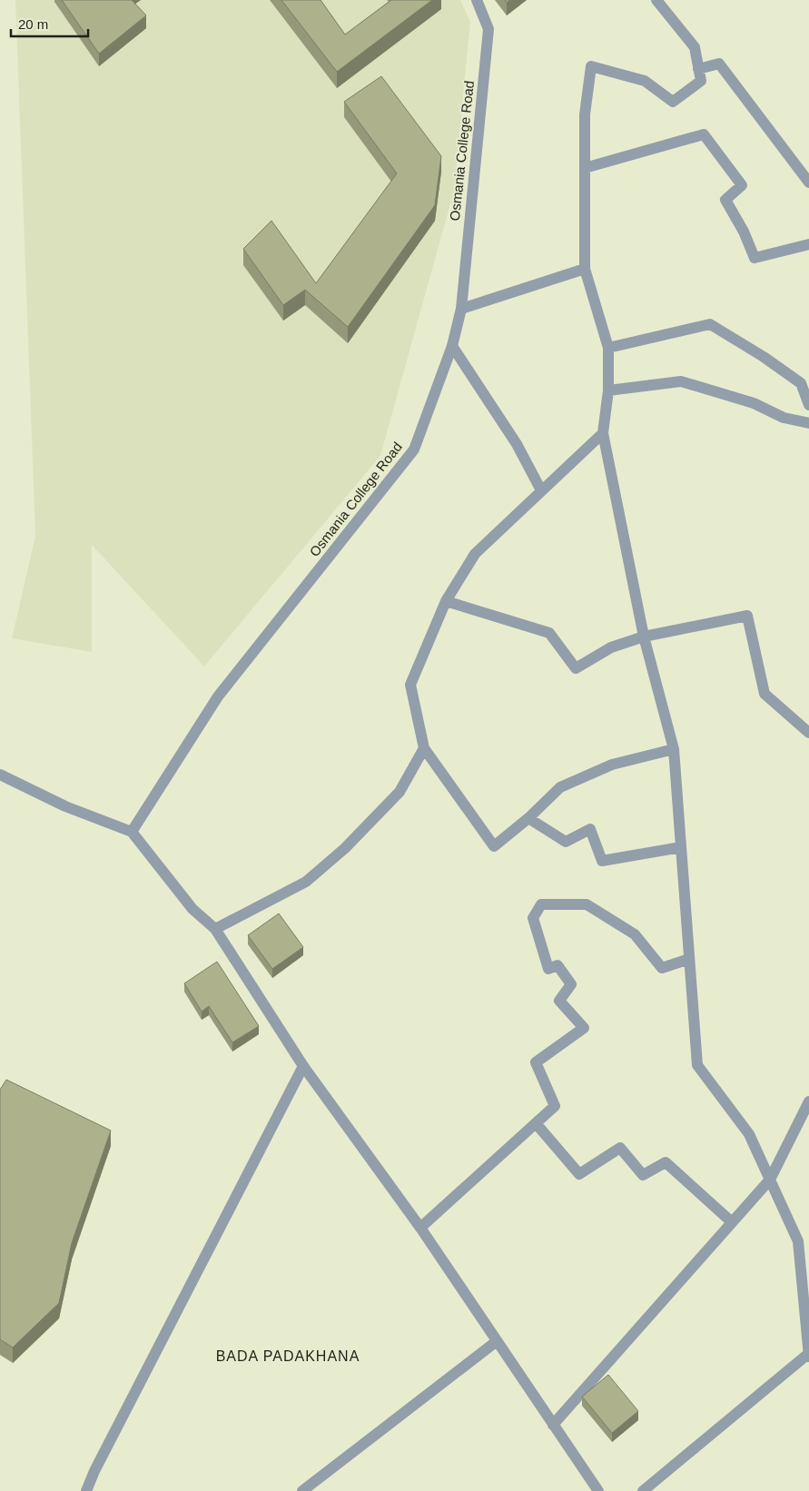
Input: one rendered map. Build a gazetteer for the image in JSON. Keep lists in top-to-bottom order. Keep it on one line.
{"streets":{"street":["Osmania College Road"]},"districts":["BADA PADAKHANA"],"scale_bar":"20 m"}
